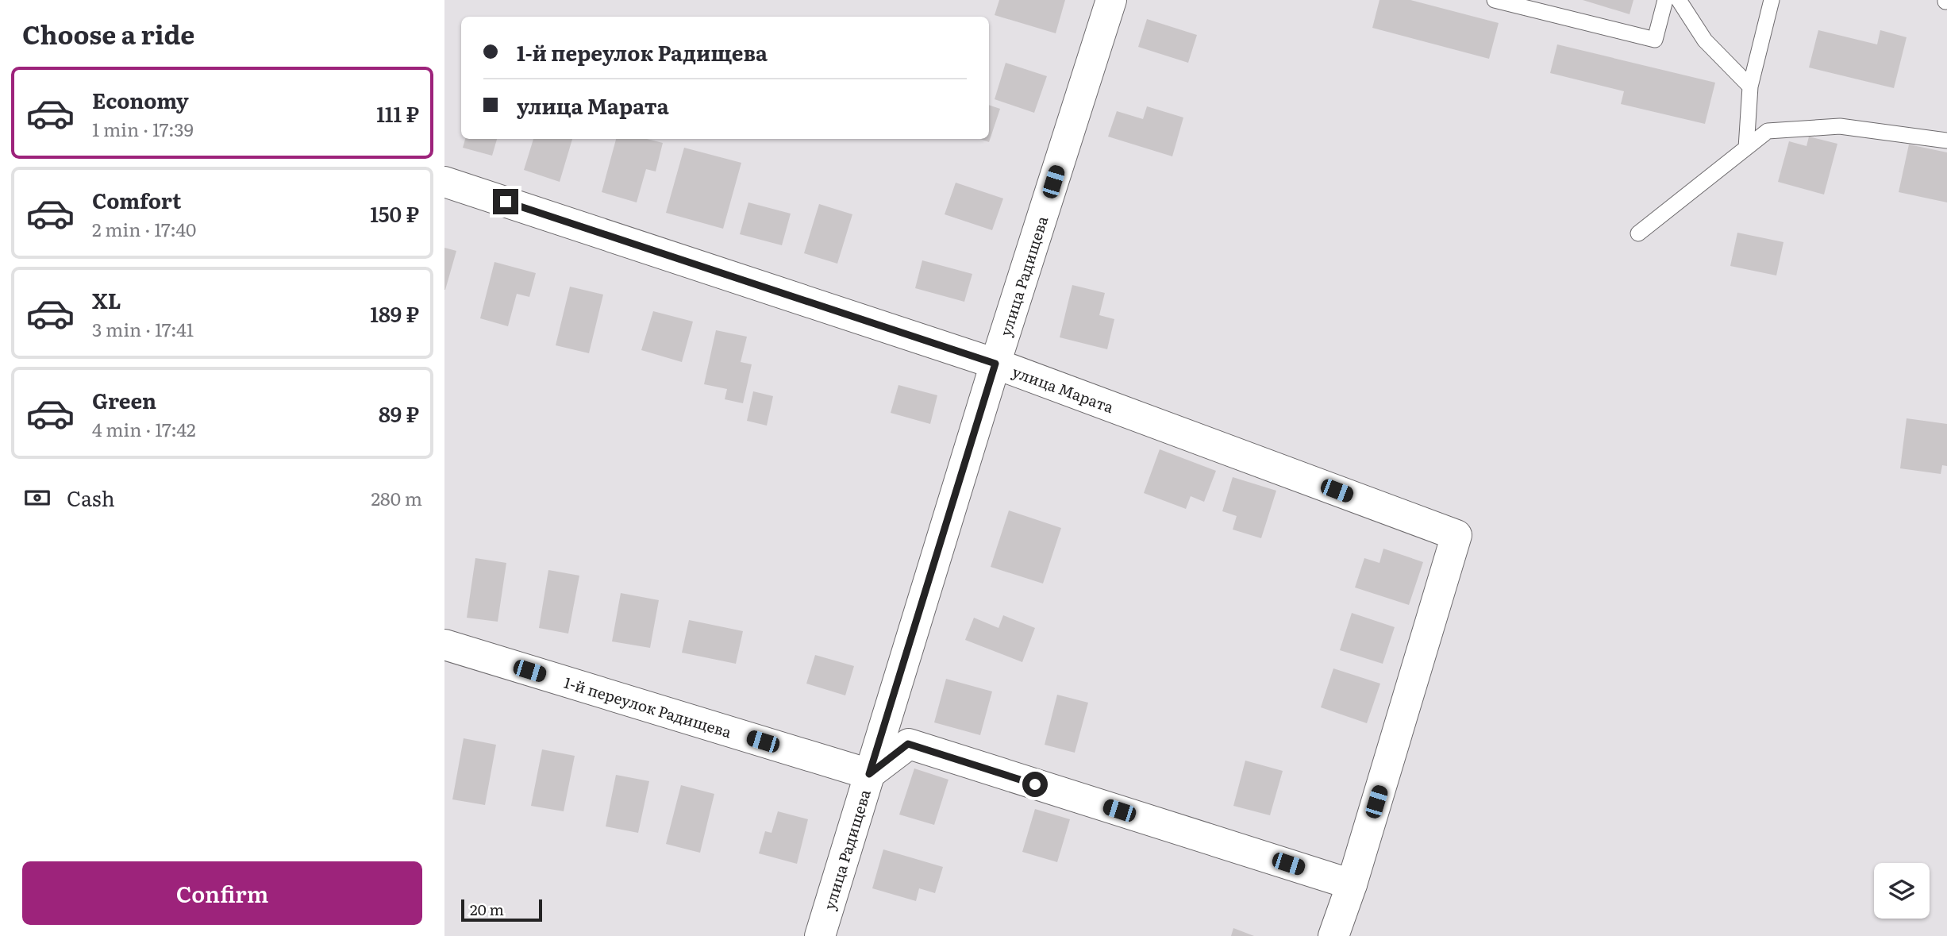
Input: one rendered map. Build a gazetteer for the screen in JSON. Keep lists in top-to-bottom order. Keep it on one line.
{"streets":{"street":["улица Радищева","улица Марата","1-й переулок Радищева"]},"crossings":[["улица Радищева","улица Марата"],["улица Радищева","1-й переулок Радищева"]],"scale_bar":"20 m","page":{"heading":"Choose a ride","banner":["1-й переулок Радищева","улица Марата"],"list":[{"name":"Economy","note":"1 min · 17:39","value":"111 ₽"},{"name":"Comfort","note":"2 min · 17:40","value":"150 ₽"},{"name":"XL","note":"3 min · 17:41","value":"189 ₽"},{"name":"Green","note":"4 min · 17:42","value":"89 ₽"}],"pay":["Cash","280 m"],"buttons":"Confirm","scale":"20 m"}}
